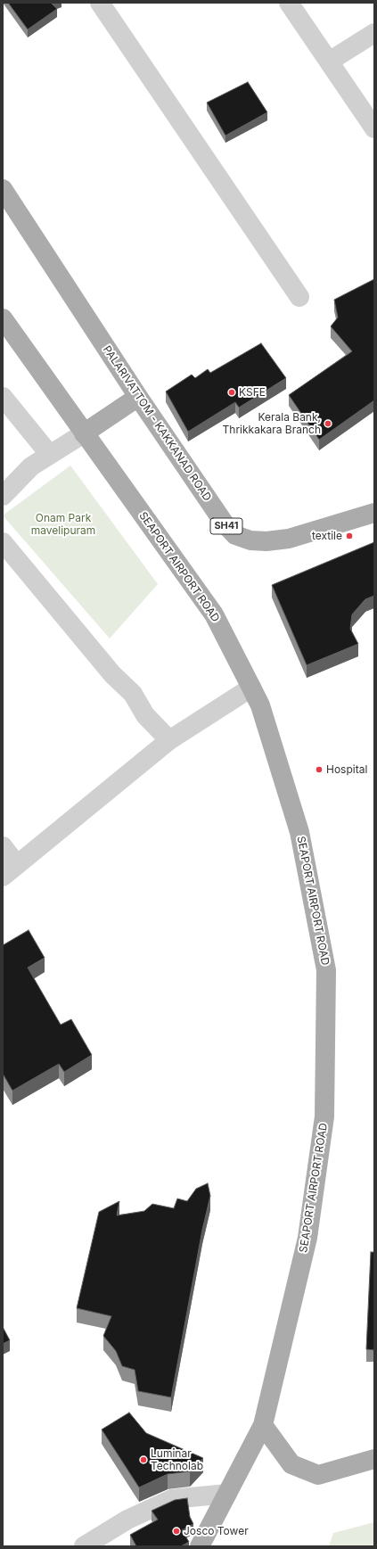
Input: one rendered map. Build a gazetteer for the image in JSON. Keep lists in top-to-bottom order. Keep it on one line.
{"streets":{"main road":["PALARIVATTOM - KAKKANAD ROAD","SH41","SEAPORT AIRPORT ROAD"]},"parks":["Onam Park mavelipuram"],"places":["KSFE","Kerala Bank, Thrikkakara Branch","textile","Hospital","Luminar Technolab","Josco Tower"]}
